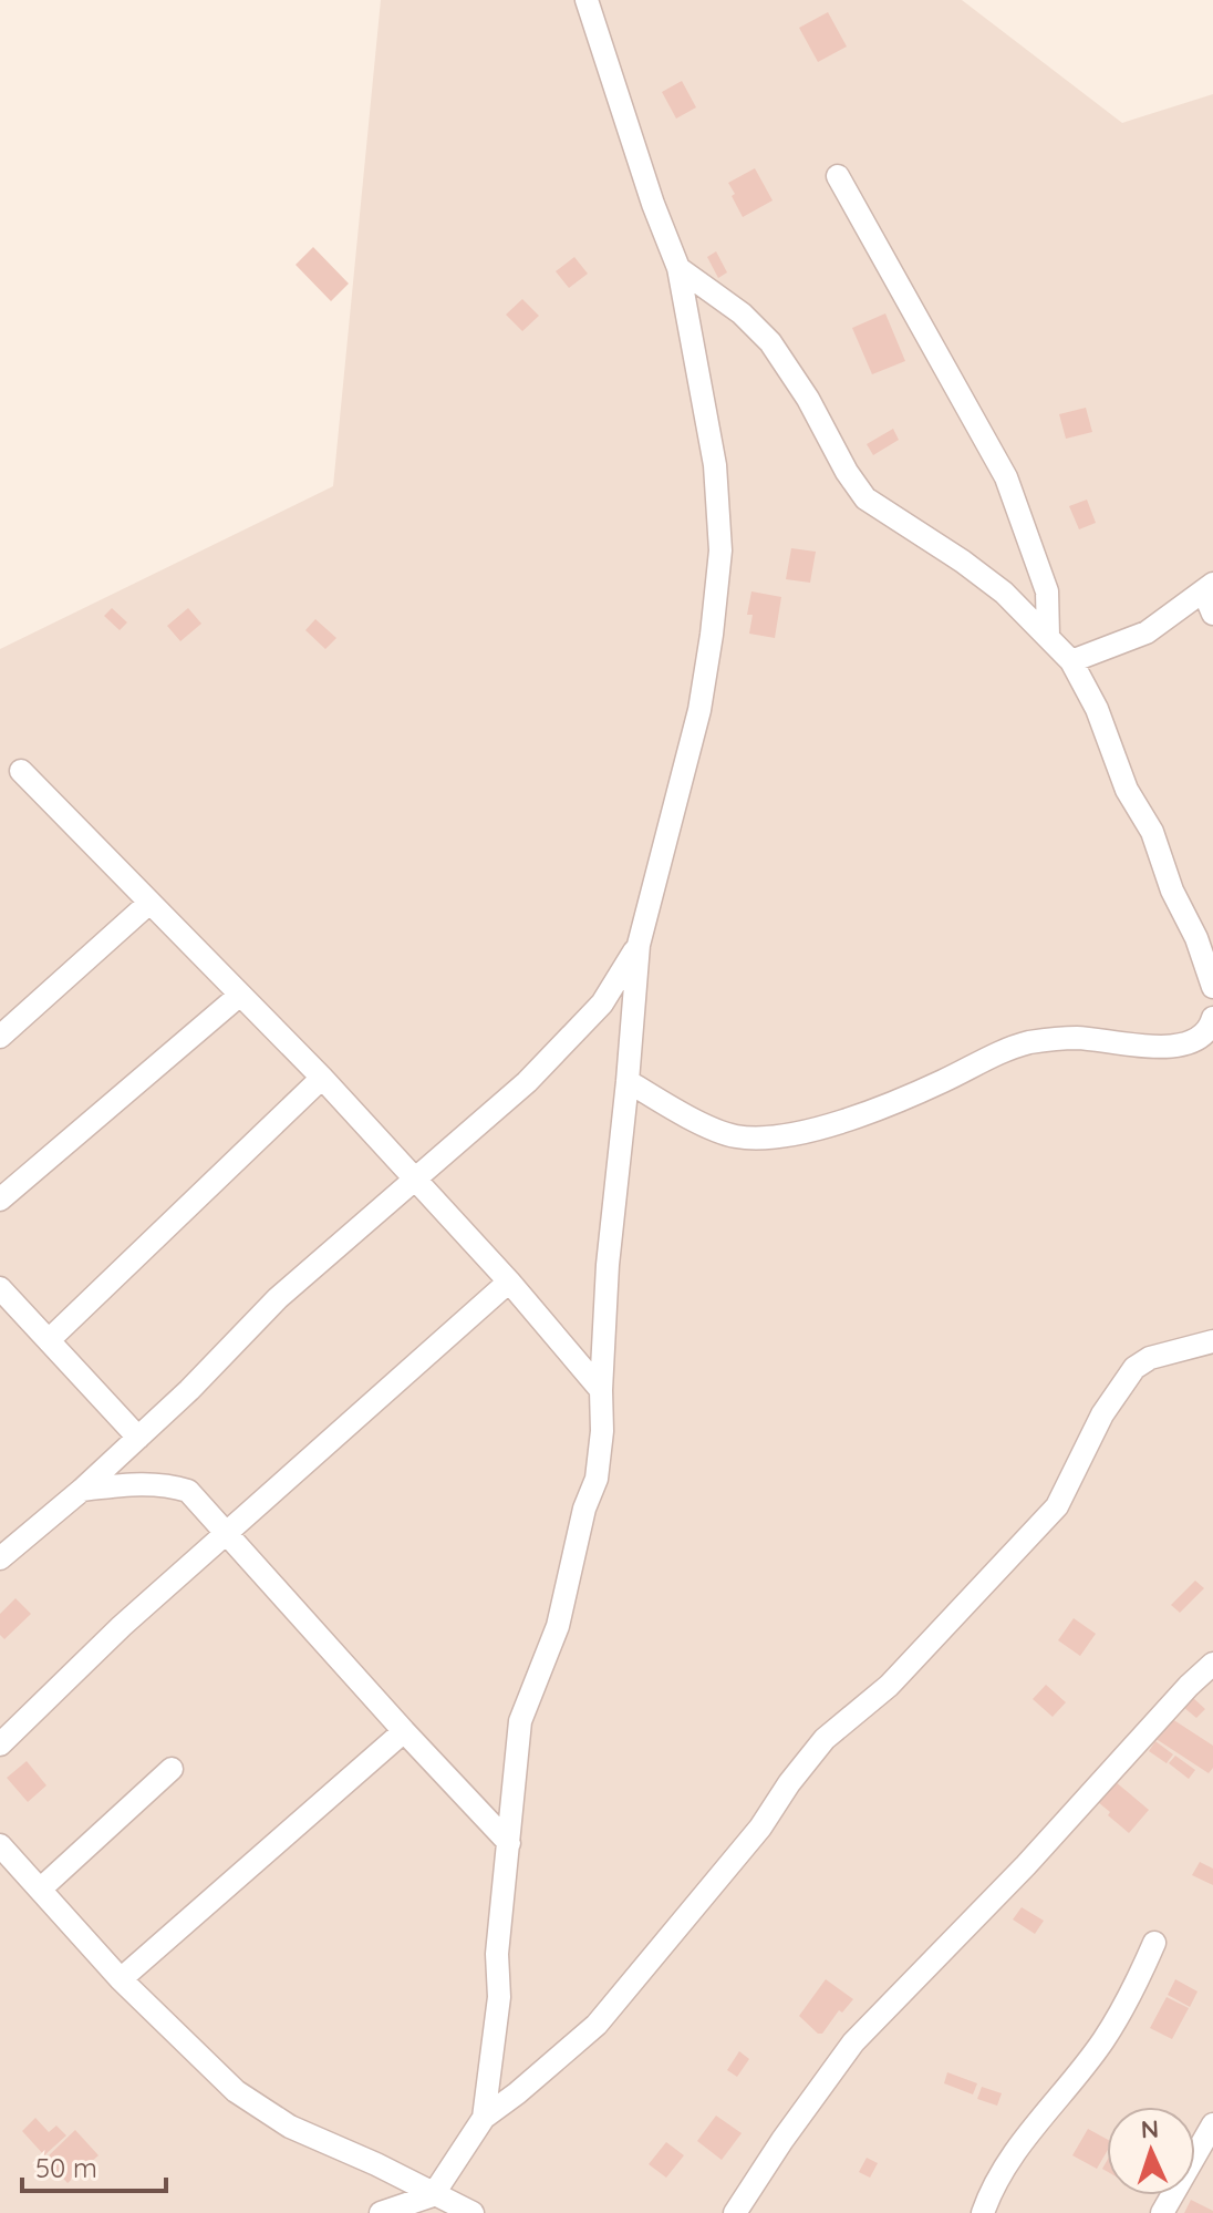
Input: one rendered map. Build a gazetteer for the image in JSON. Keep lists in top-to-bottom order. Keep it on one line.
{"scale_bar":"50 m","north":"top"}
